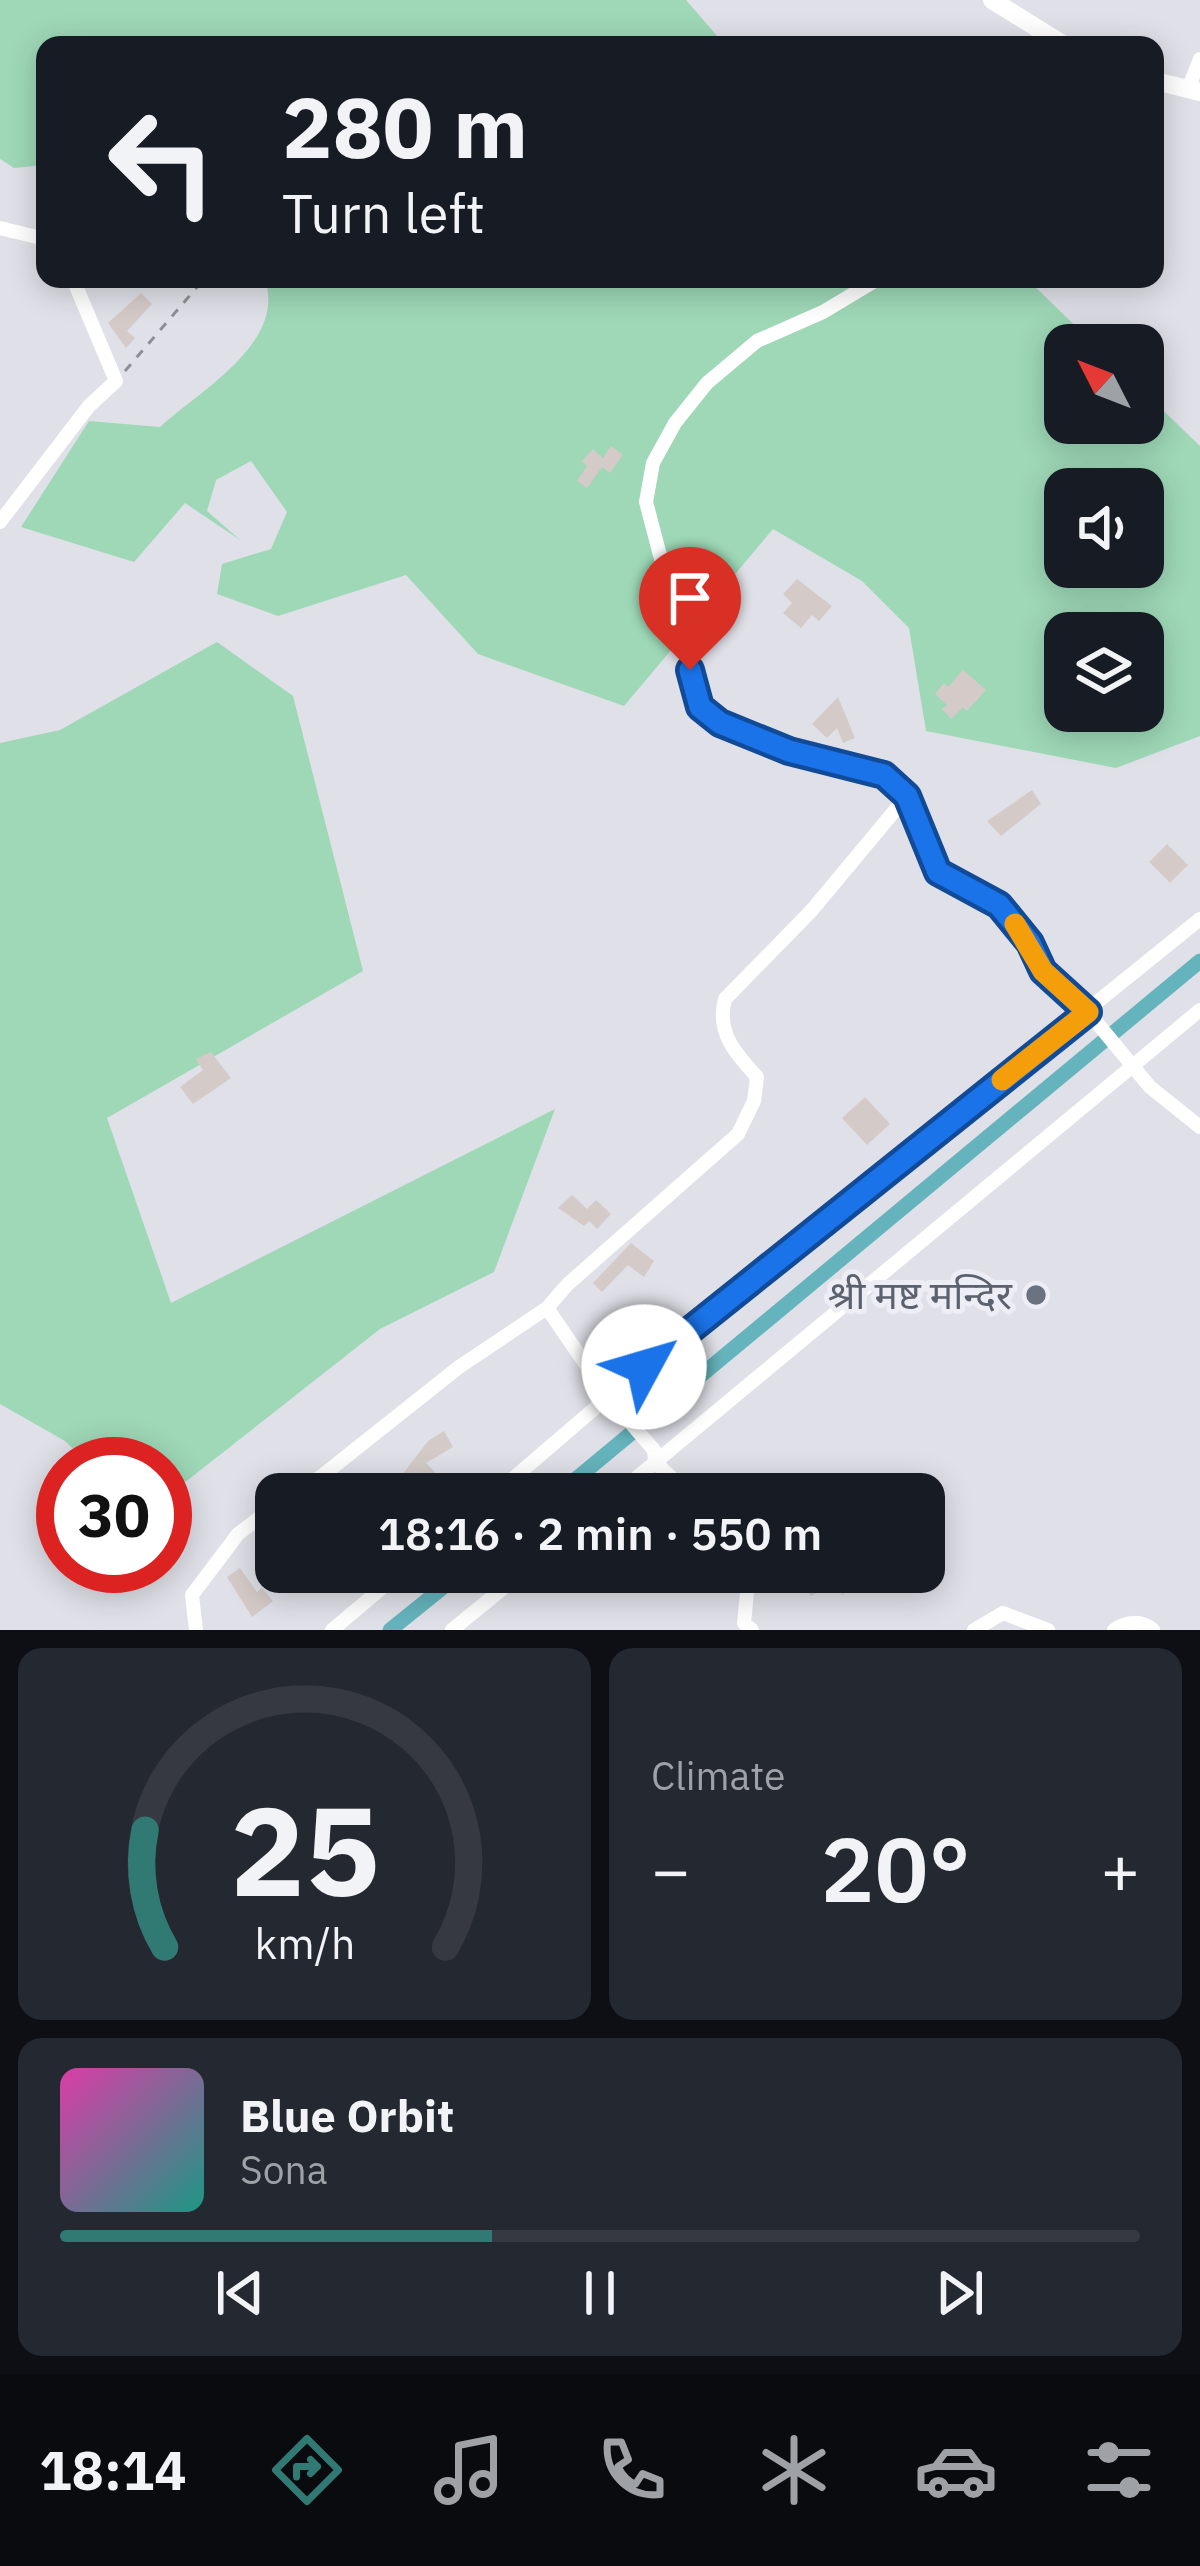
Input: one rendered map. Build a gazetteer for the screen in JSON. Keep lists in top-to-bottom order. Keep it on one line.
{"places":["श्री मष्ट मन्दिर"],"north":"top left","page":{"turn":["280 m","Turn left"],"limit":"30","trip":"18:16 · 2 min · 550 m","tile":"Climate","heat":["−","20°","+"],"song":["Blue Orbit","Sona"],"tabs":"18:14","gauge":["25","km/h"]}}
